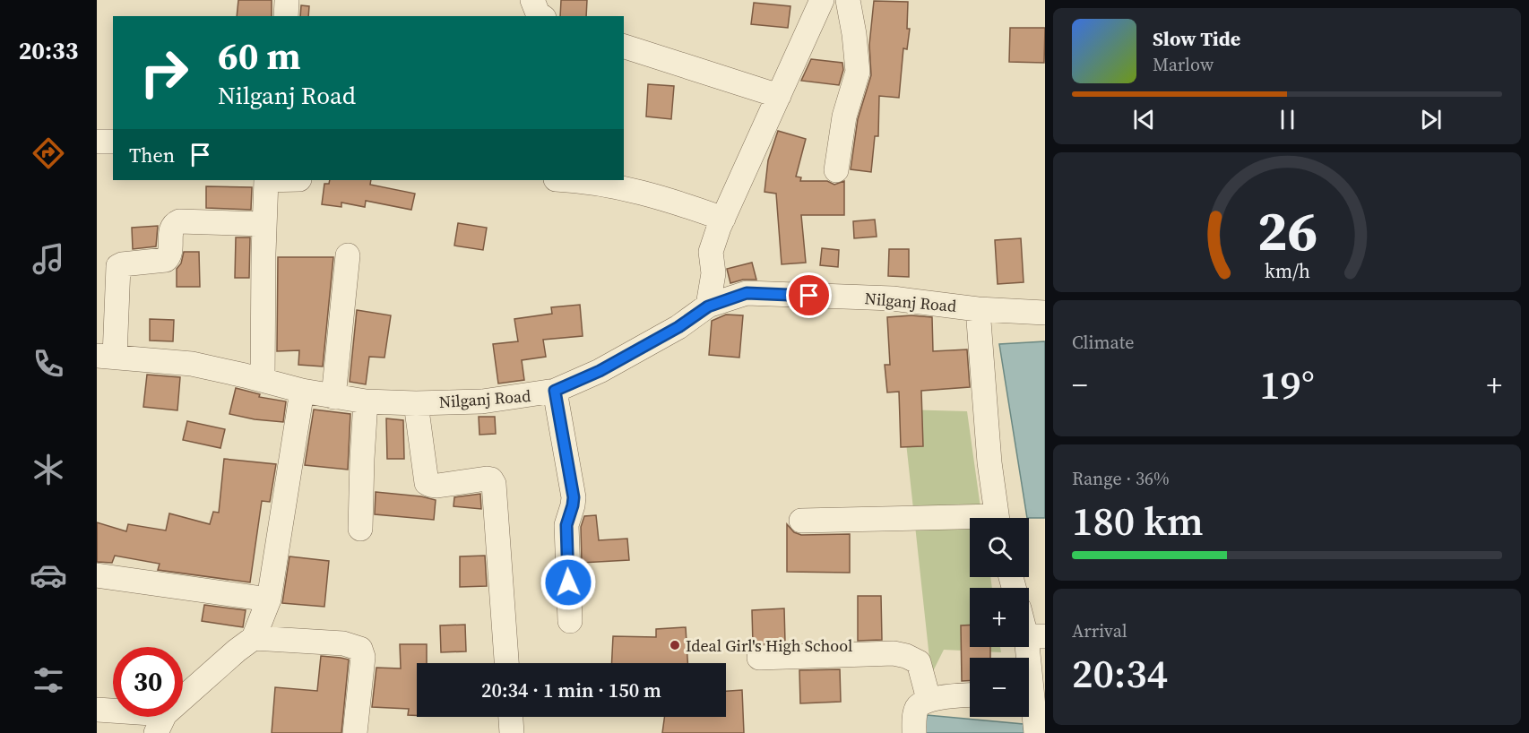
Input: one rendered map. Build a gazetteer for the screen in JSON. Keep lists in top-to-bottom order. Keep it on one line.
{"streets":{"street":["Nilganj Road"]},"places":["Ideal Girl's High School"],"page":{"tabs":"20:33","turn":["60 m","Nilganj Road"],"song":["Slow Tide","Marlow"],"then":"Then","tile":["Climate",["Range · 36%","180 km"],["Arrival","20:34"]],"heat":["−","19°","+"],"map_buttons":["+","−"],"limit":"30","trip":"20:34 · 1 min · 150 m","gauge":["26","km/h"]}}
